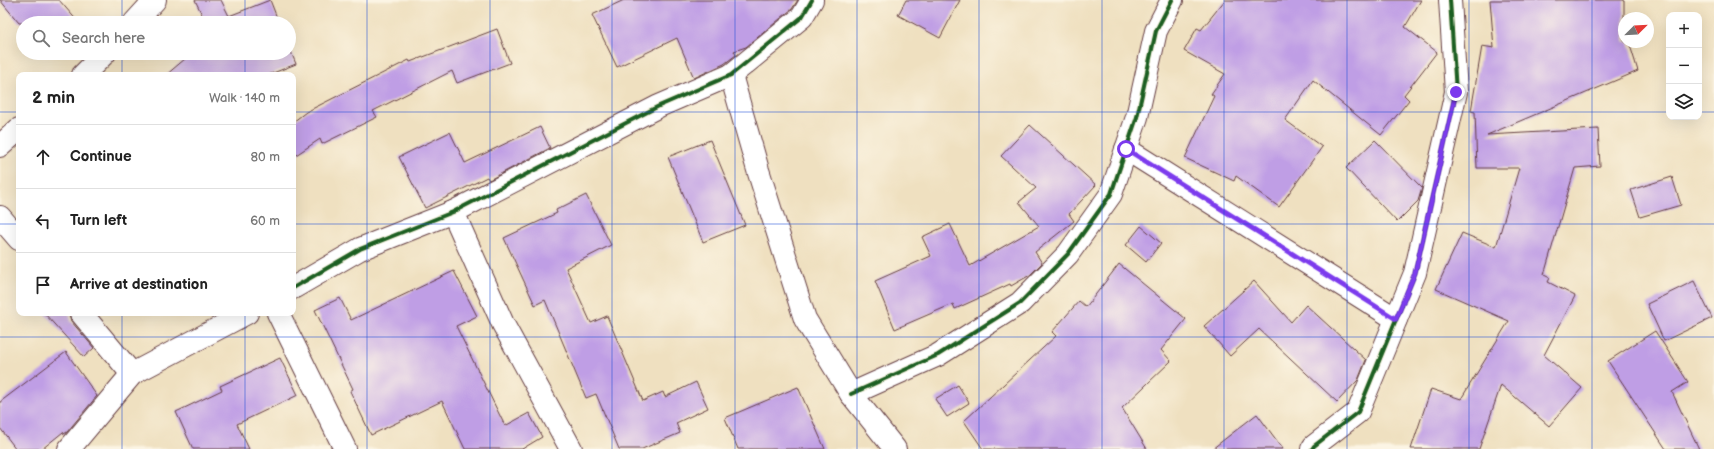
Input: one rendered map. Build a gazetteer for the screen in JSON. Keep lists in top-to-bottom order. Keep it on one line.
{"north":"top right","page":{"map_buttons":["+","−"],"search":"Search here","heading":["2 min","Walk · 140 m"],"list":[["Continue","80 m"],["Turn left","60 m"],"Arrive at destination"]}}
